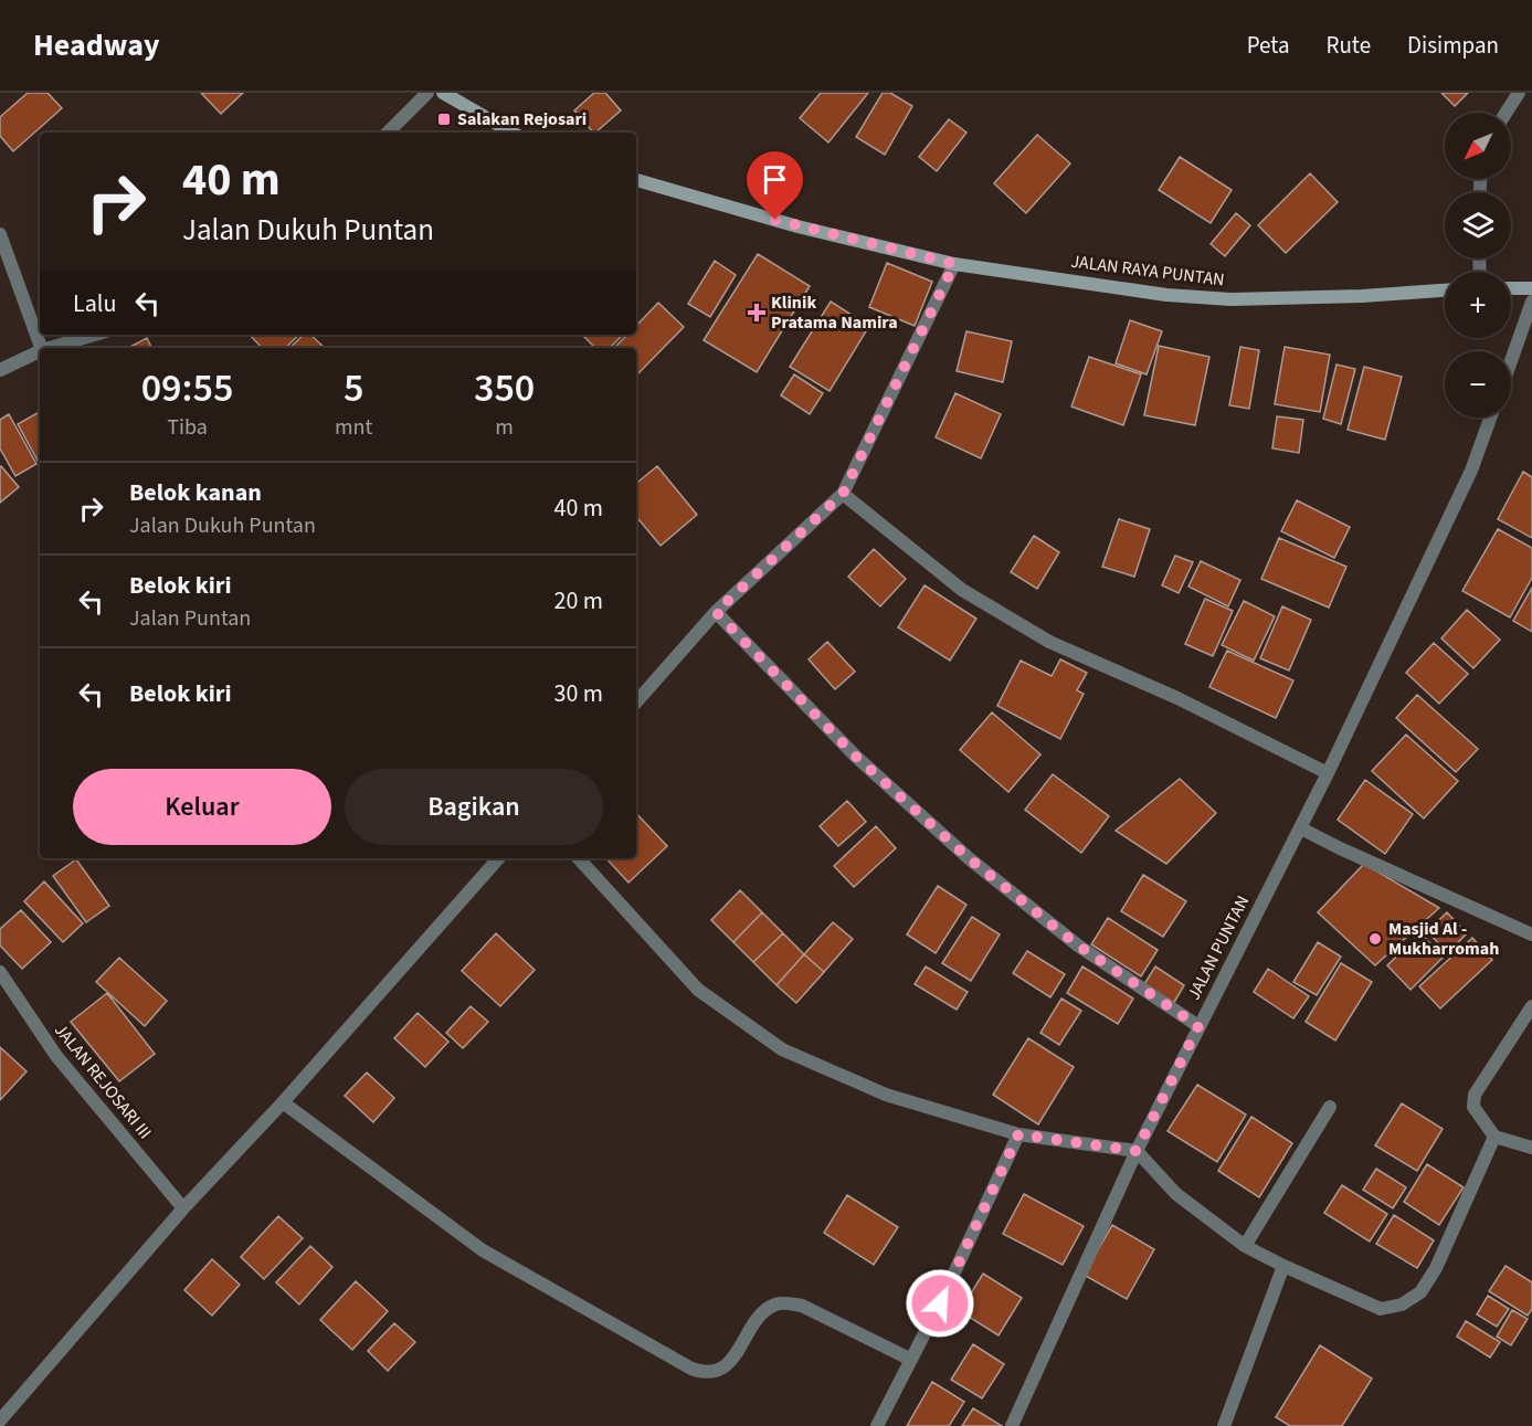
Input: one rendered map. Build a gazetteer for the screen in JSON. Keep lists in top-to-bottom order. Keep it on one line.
{"streets":{"main road":["JALAN RAYA PUNTAN"],"street":["JALAN PUNTAN","JALAN REJOSARI III"]},"places":{"transit":["Salakan Rejosari"],"health":["Klinik Pratama Namira"],"other":["Masjid Al - Mukharromah"]},"north":"bottom left","page":{"header":"Headway","nav":["Peta","Rute","Disimpan"],"map_buttons":["+","−"],"turn":["40 m","Jalan Dukuh Puntan"],"then":"Lalu","eta":["09:55","Tiba","5","mnt","350","m"],"list":[{"name":"Belok kanan","note":"Jalan Dukuh Puntan","value":"40 m"},{"name":"Belok kiri","note":"Jalan Puntan","value":"20 m"},{"name":"Belok kiri","value":"30 m"}],"buttons":["Keluar","Bagikan"]}}
